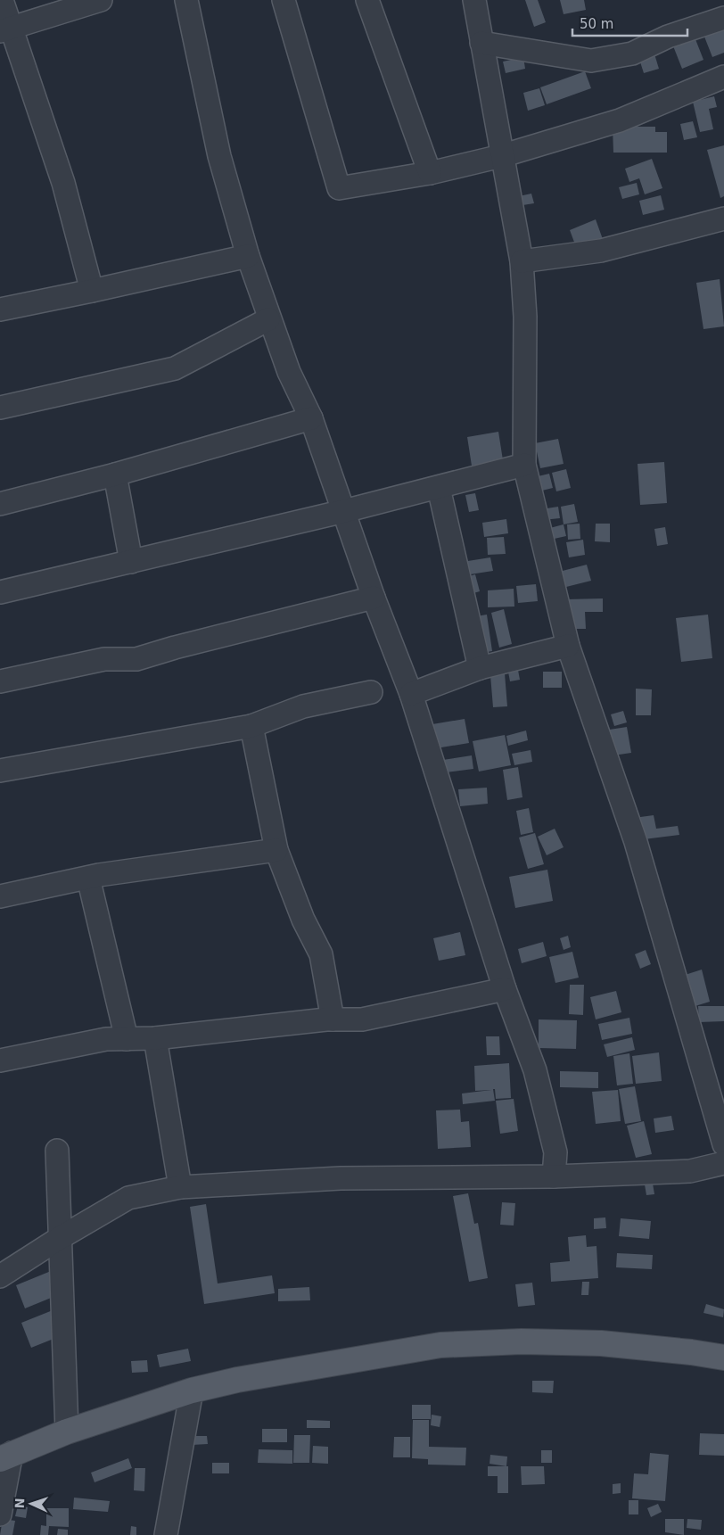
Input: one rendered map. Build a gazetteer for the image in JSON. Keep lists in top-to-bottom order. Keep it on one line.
{"scale_bar":"50 m","north":"left"}
